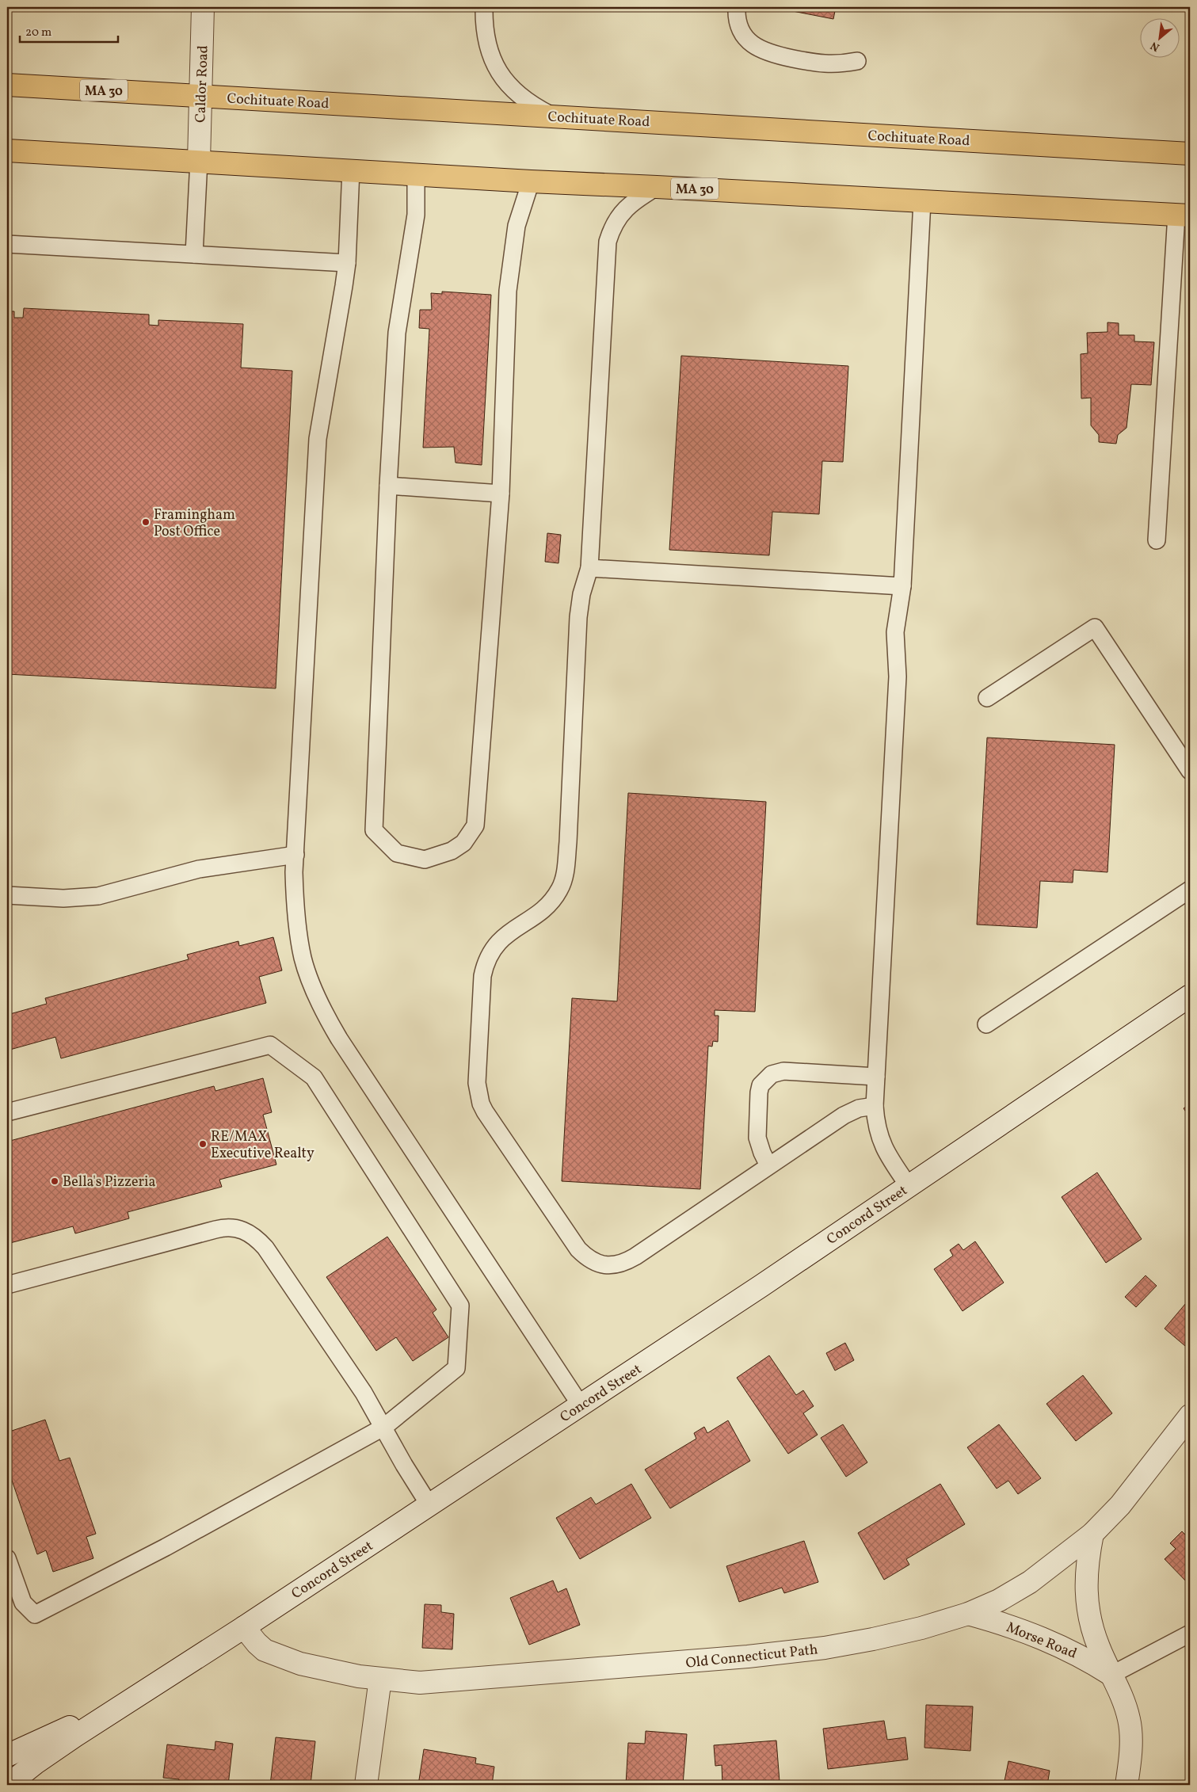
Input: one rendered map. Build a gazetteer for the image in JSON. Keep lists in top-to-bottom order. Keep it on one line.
{"streets":{"main road":["MA 30","Cochituate Road"],"street":["Caldor Road","Concord Street","Morse Road","Old Connecticut Path"]},"crossings":[["Caldor Road","MA 30"],["Caldor Road","Cochituate Road"],["Concord Street","Old Connecticut Path"],["Morse Road","Old Connecticut Path"]],"places":["Framingham Post Office","RE/MAX Executive Realty","Bella's Pizzeria"],"scale_bar":"20 m","north":"bottom left"}
